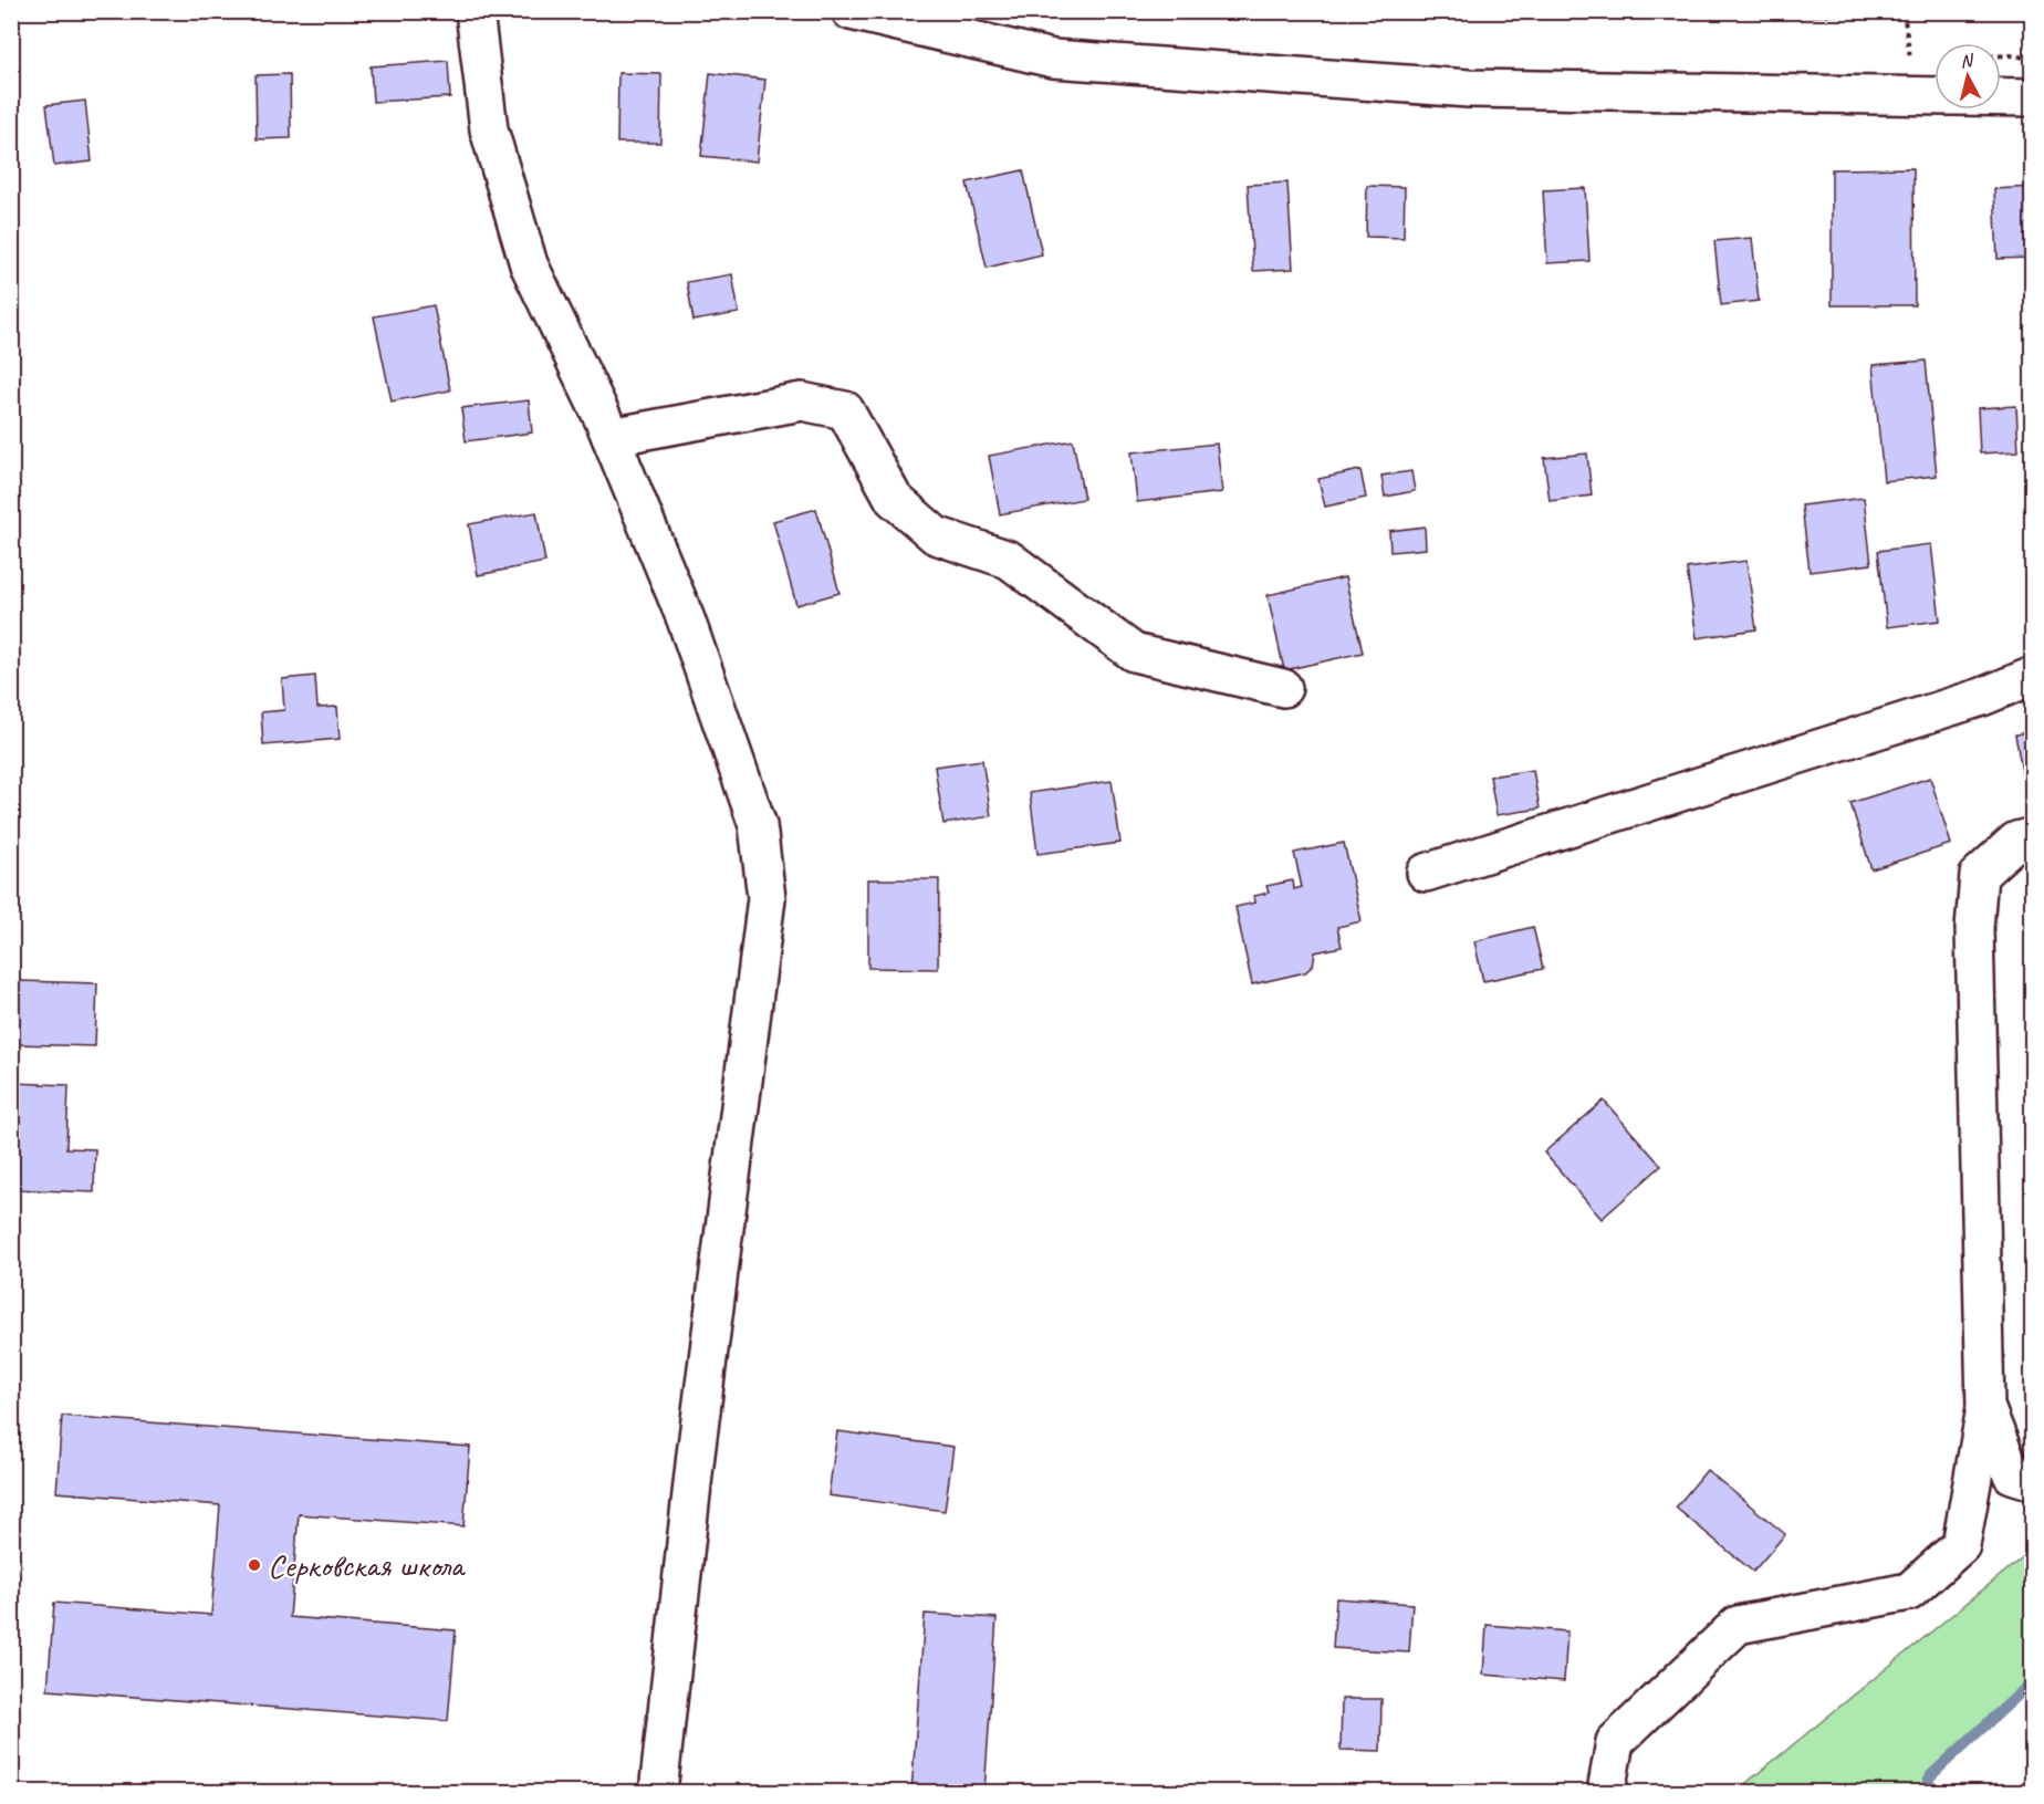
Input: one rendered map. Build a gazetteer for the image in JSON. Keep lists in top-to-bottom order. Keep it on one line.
{"places":["Серковская школа"],"north":"top"}
